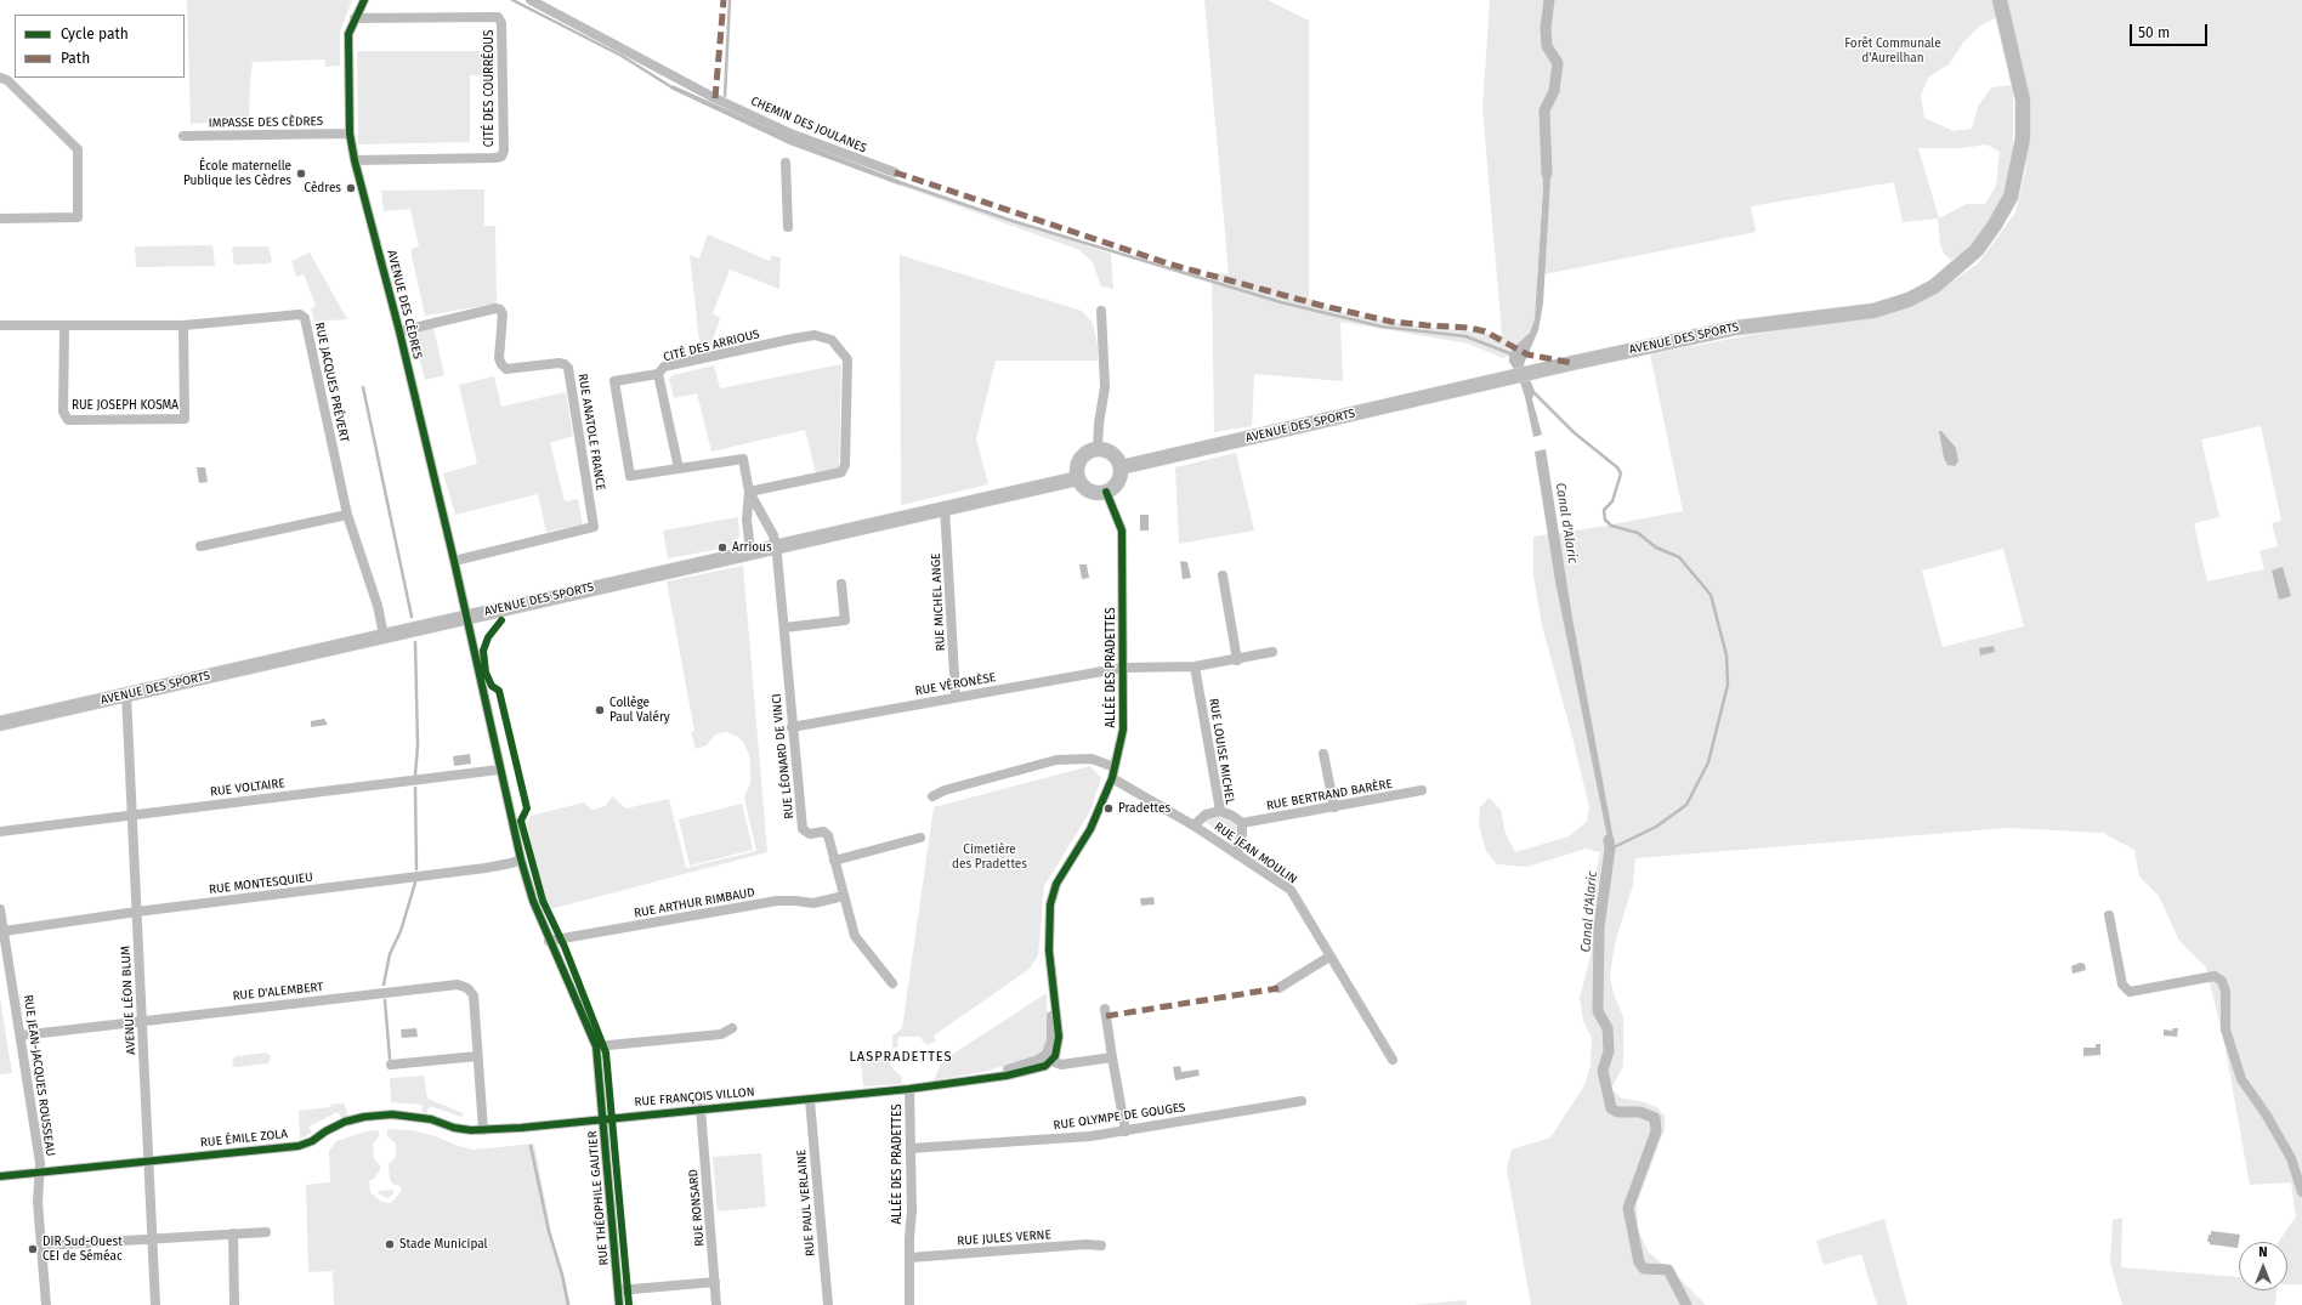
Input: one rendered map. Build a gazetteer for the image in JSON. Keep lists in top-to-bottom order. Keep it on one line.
{"streets":{"main road":["AVENUE DES SPORTS"],"street":["CITÉ DES COURRÉOUS","IMPASSE DES CÈDRES","CHEMIN DES JOULANES","AVENUE DES CÈDRES","CITÉ DES ARRIOUS","RUE JACQUES PRÉVERT","RUE JOSEPH KOSMA","RUE ANATOLE FRANCE","RUE MICHEL ANGE","ALLÉE DES PRADETTES","RUE VÉRONÈSE","RUE LOUISE MICHEL","RUE LÉONARD DE VINCI","RUE VOLTAIRE","RUE BERTRAND BARÈRE","RUE JEAN MOULIN","RUE MONTESQUIEU","RUE ARTHUR RIMBAUD","RUE D'ALEMBERT","AVENUE LÉON BLUM","RUE JEAN-JACQUES ROUSSEAU","RUE FRANÇOIS VILLON","RUE OLYMPE DE GOUGES","RUE ÉMILE ZOLA","RUE THÉOPHILE GAUTIER","RUE PAUL VERLAINE","RUE RONSARD","RUE JULES VERNE"]},"crossings":[["CITÉ DES COURRÉOUS","AVENUE DES CÈDRES"],["IMPASSE DES CÈDRES","AVENUE DES CÈDRES"],["AVENUE DES CÈDRES","AVENUE DES SPORTS"],["AVENUE DES CÈDRES","RUE ANATOLE FRANCE"],["AVENUE DES CÈDRES","RUE THÉOPHILE GAUTIER"],["AVENUE DES SPORTS","RUE JACQUES PRÉVERT"],["AVENUE DES SPORTS","RUE MICHEL ANGE"],["AVENUE DES SPORTS","ALLÉE DES PRADETTES"],["AVENUE DES SPORTS","RUE LÉONARD DE VINCI"],["AVENUE DES SPORTS","AVENUE LÉON BLUM"],["AVENUE DES SPORTS","RUE THÉOPHILE GAUTIER"],["RUE JACQUES PRÉVERT","RUE JOSEPH KOSMA"],["RUE MICHEL ANGE","RUE VÉRONÈSE"],["ALLÉE DES PRADETTES","RUE VÉRONÈSE"],["ALLÉE DES PRADETTES","RUE JEAN MOULIN"],["ALLÉE DES PRADETTES","RUE FRANÇOIS VILLON"],["ALLÉE DES PRADETTES","RUE OLYMPE DE GOUGES"],["ALLÉE DES PRADETTES","RUE JULES VERNE"],["RUE VÉRONÈSE","RUE LOUISE MICHEL"],["RUE VÉRONÈSE","RUE LÉONARD DE VINCI"],["RUE LOUISE MICHEL","RUE JEAN MOULIN"],["RUE LÉONARD DE VINCI","RUE ARTHUR RIMBAUD"],["RUE VOLTAIRE","AVENUE LÉON BLUM"],["RUE VOLTAIRE","RUE THÉOPHILE GAUTIER"],["RUE MONTESQUIEU","AVENUE LÉON BLUM"],["RUE MONTESQUIEU","RUE JEAN-JACQUES ROUSSEAU"],["RUE MONTESQUIEU","RUE THÉOPHILE GAUTIER"],["RUE ARTHUR RIMBAUD","RUE THÉOPHILE GAUTIER"],["RUE D'ALEMBERT","AVENUE LÉON BLUM"],["RUE D'ALEMBERT","RUE JEAN-JACQUES ROUSSEAU"],["RUE D'ALEMBERT","RUE FRANÇOIS VILLON"],["RUE D'ALEMBERT","RUE ÉMILE ZOLA"],["AVENUE LÉON BLUM","RUE ÉMILE ZOLA"],["RUE JEAN-JACQUES ROUSSEAU","RUE ÉMILE ZOLA"],["RUE FRANÇOIS VILLON","RUE ÉMILE ZOLA"],["RUE FRANÇOIS VILLON","RUE THÉOPHILE GAUTIER"],["RUE FRANÇOIS VILLON","RUE PAUL VERLAINE"],["RUE FRANÇOIS VILLON","RUE RONSARD"]],"districts":["LASPRADETTES"],"water":["Canal d'Alaric"],"parks":["Forêt Communale d'Aureilhan","Cimetière des Pradettes"],"places":["École maternelle Publique les Cèdres","Cèdres","Arrious","Collège Paul Valéry","Pradettes","Stade Municipal","DIR Sud-Ouest CEI de Séméac"],"legend":["Cycle path","Path"],"scale_bar":"50 m","north":"top"}
